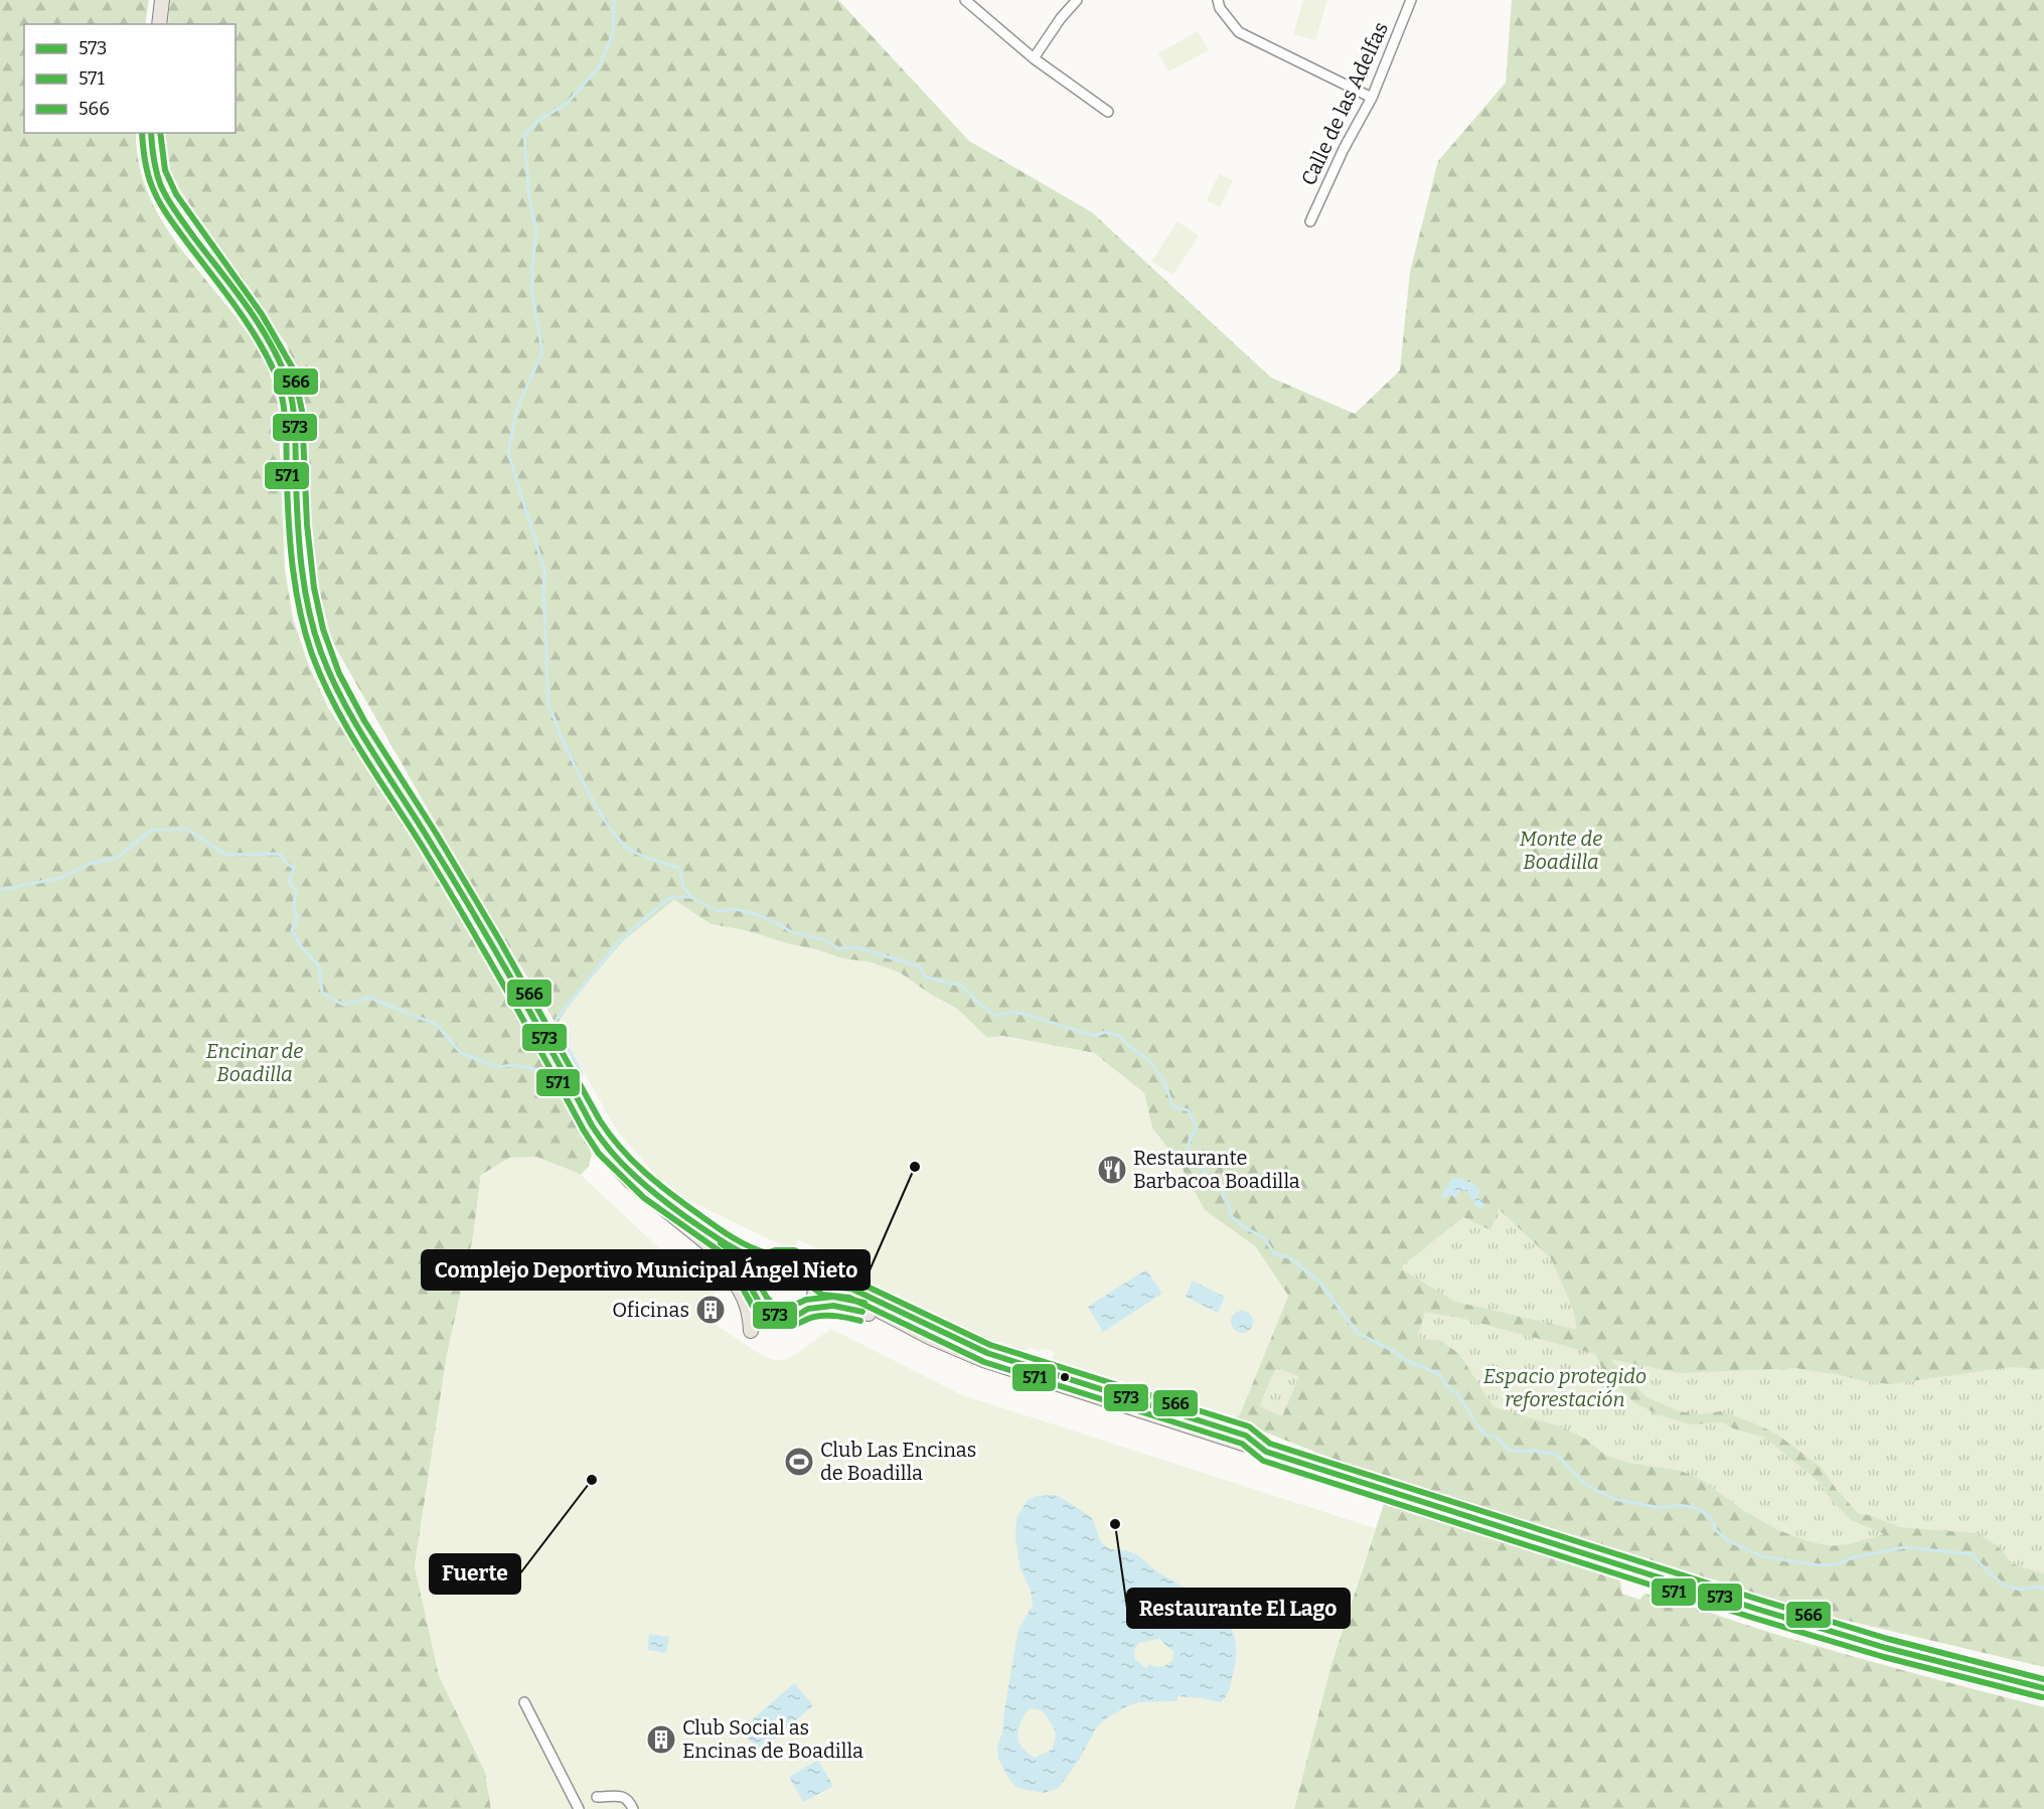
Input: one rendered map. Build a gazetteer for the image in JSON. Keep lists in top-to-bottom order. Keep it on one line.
{"streets":{"street":["Calle de las Adelfas"]},"parks":["Monte de Boadilla","Encinar de Boadilla","Espacio protegido reforestación"],"places":{"other":["Complejo Deportivo Municipal Ángel Nieto","Fuerte","Restaurante El Lago"],"restaurant":["Restaurante Barbacoa Boadilla"],"building":["Oficinas","Club Social as Encinas de Boadilla"],"sports":["Club Las Encinas de Boadilla"]},"lines":["transit line 573","transit line 571","transit line 566"],"legend":["573","571","566"]}
